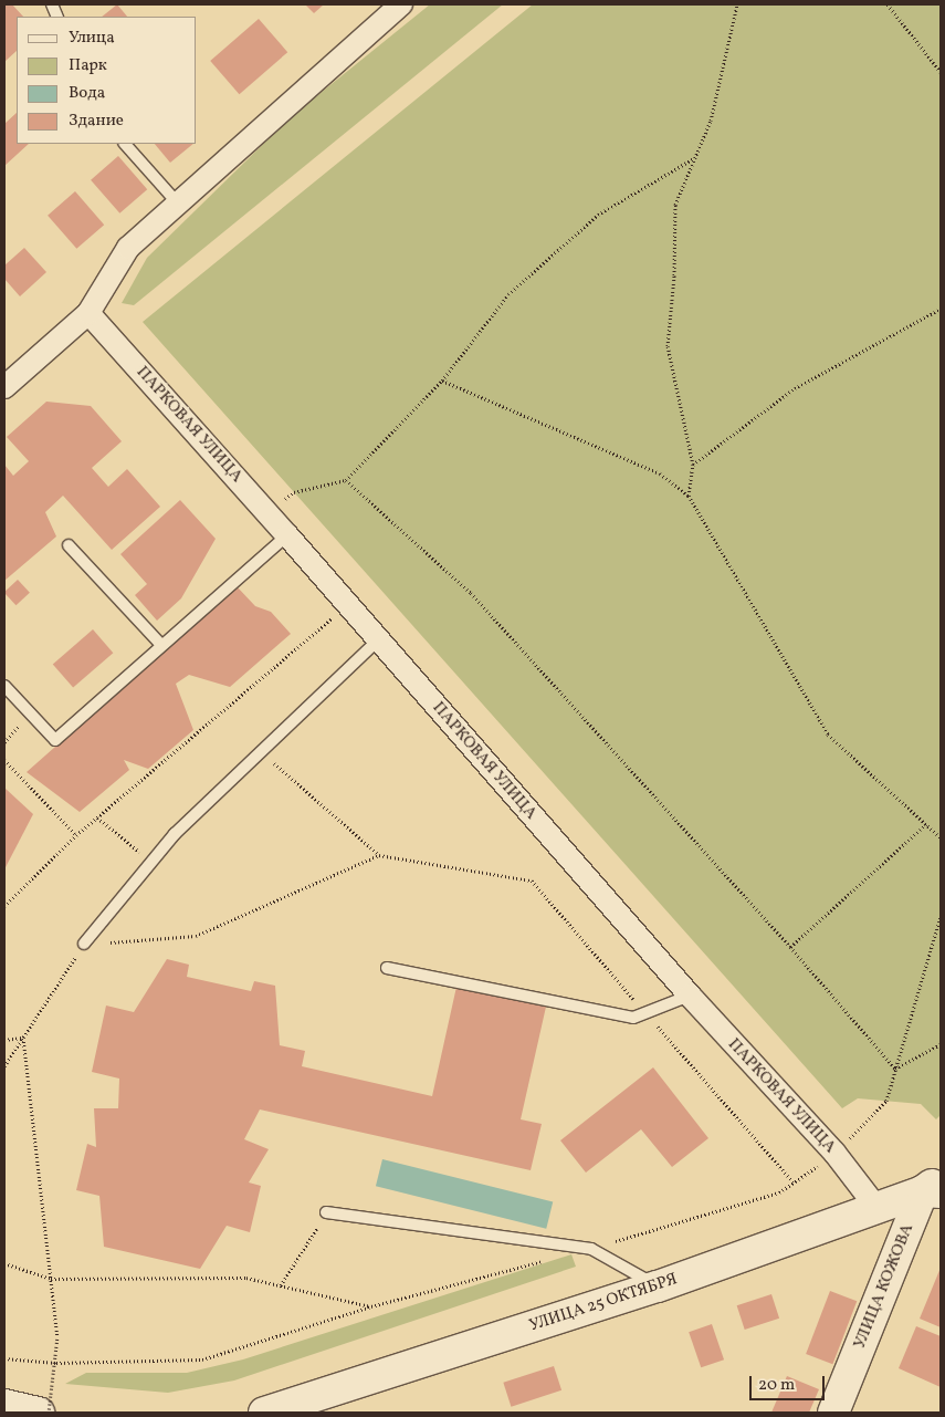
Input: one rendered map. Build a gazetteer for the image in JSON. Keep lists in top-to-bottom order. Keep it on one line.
{"streets":{"main road":["УЛИЦА КОЖОВА","УЛИЦА 25 ОКТЯБРЯ"],"street":["ПАРКОВАЯ УЛИЦА"]},"crossings":[["ПАРКОВАЯ УЛИЦА","УЛИЦА 25 ОКТЯБРЯ"],["УЛИЦА КОЖОВА","УЛИЦА 25 ОКТЯБРЯ"]],"legend":["Улица","Парк","Вода","Здание"],"scale_bar":"20 m"}
